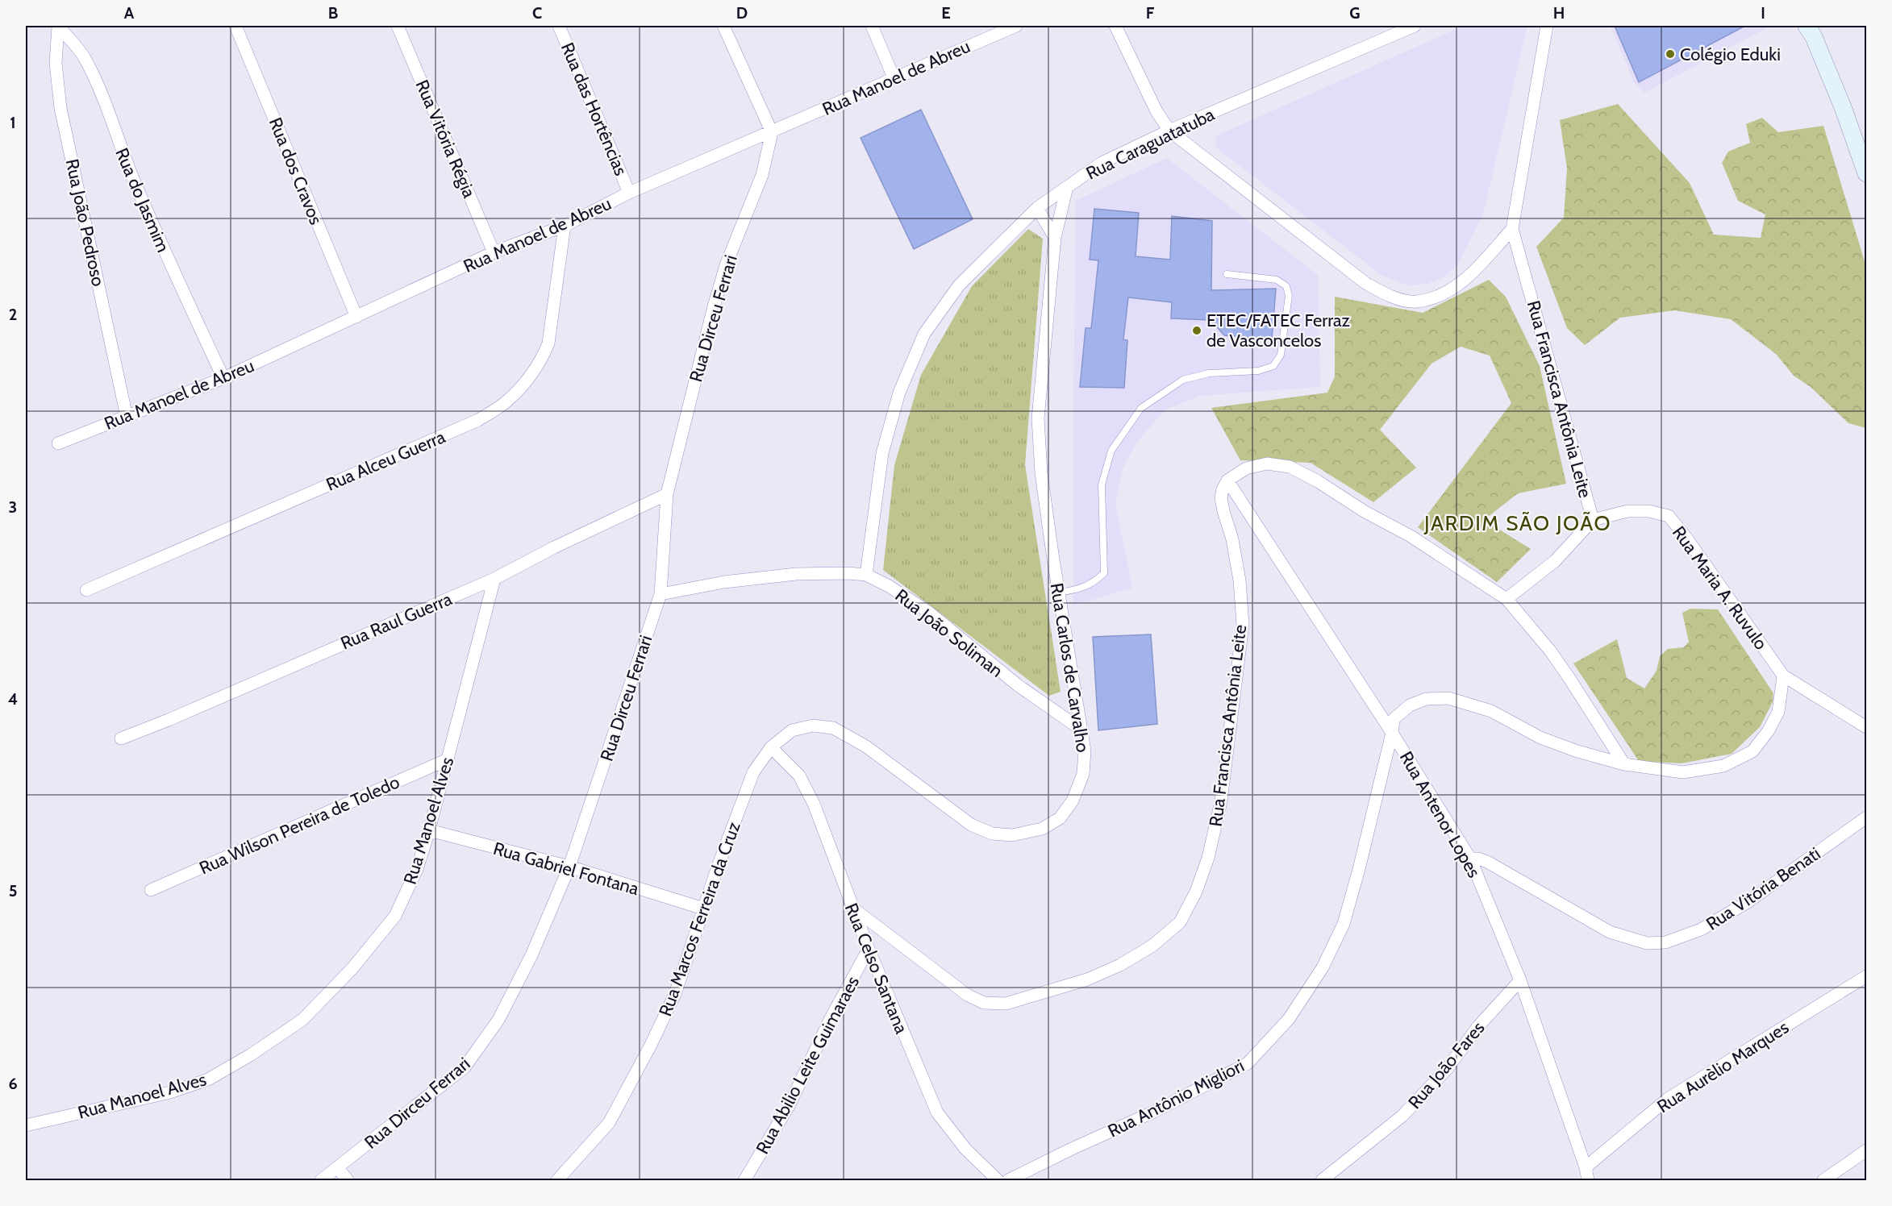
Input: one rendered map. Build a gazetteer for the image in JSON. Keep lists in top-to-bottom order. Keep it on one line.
{"streets":{"street":["Rua Manoel de Abreu","Rua das Hortências","Rua Vitória Régia","Rua Caraguatatuba","Rua dos Cravos","Rua do Jasmim","Rua João Pedroso","Rua Dirceu Ferrari","Rua Francisca Antônia Leite","Rua Alceu Guerra","Rua Maria A. Ruvulo","Rua Raul Guerra","Rua João Soliman","Rua Carlos de Carvalho","Rua Antenor Lopes","Rua Manoel Alves","Rua Wilson Pereira de Toledo","Rua Gabriel Fontana","Rua Vitória Benati","Rua Marcos Ferreira da Cruz","Rua Celso Santana","Rua Abilio Leite Guimaraes","Rua João Fares","Rua Aurèlio Marques","Rua Antônio Migliori"]},"crossings":[["Rua Manoel de Abreu","Rua das Hortências"],["Rua Manoel de Abreu","Rua Vitória Régia"],["Rua Manoel de Abreu","Rua dos Cravos"],["Rua Manoel de Abreu","Rua do Jasmim"],["Rua Manoel de Abreu","Rua João Pedroso"],["Rua Manoel de Abreu","Rua Dirceu Ferrari"],["Rua Manoel de Abreu","Rua Alceu Guerra"],["Rua Caraguatatuba","Rua João Soliman"],["Rua Caraguatatuba","Rua Carlos de Carvalho"],["Rua do Jasmim","Rua João Pedroso"],["Rua Dirceu Ferrari","Rua Raul Guerra"],["Rua Dirceu Ferrari","Rua João Soliman"],["Rua Dirceu Ferrari","Rua Gabriel Fontana"],["Rua Francisca Antônia Leite","Rua Maria A. Ruvulo"],["Rua Francisca Antônia Leite","Rua Antenor Lopes"],["Rua Francisca Antônia Leite","Rua Celso Santana"],["Rua Maria A. Ruvulo","Rua Antônio Migliori"],["Rua Raul Guerra","Rua Manoel Alves"],["Rua João Soliman","Rua Carlos de Carvalho"],["Rua Carlos de Carvalho","Rua Marcos Ferreira da Cruz"],["Rua Antenor Lopes","Rua Vitória Benati"],["Rua Antenor Lopes","Rua João Fares"],["Rua Antenor Lopes","Rua Aurèlio Marques"],["Rua Antenor Lopes","Rua Antônio Migliori"],["Rua Manoel Alves","Rua Wilson Pereira de Toledo"],["Rua Manoel Alves","Rua Gabriel Fontana"],["Rua Gabriel Fontana","Rua Marcos Ferreira da Cruz"],["Rua Marcos Ferreira da Cruz","Rua Celso Santana"],["Rua Celso Santana","Rua Abilio Leite Guimaraes"]],"districts":["JARDIM SÃO JOÃO"],"places":["Colégio Eduki","ETEC/FATEC Ferraz de Vasconcelos"],"grid":{"columns":["A","B","C","D","E","F","G","H","I"],"rows":["1","2","3","4","5","6"]}}
